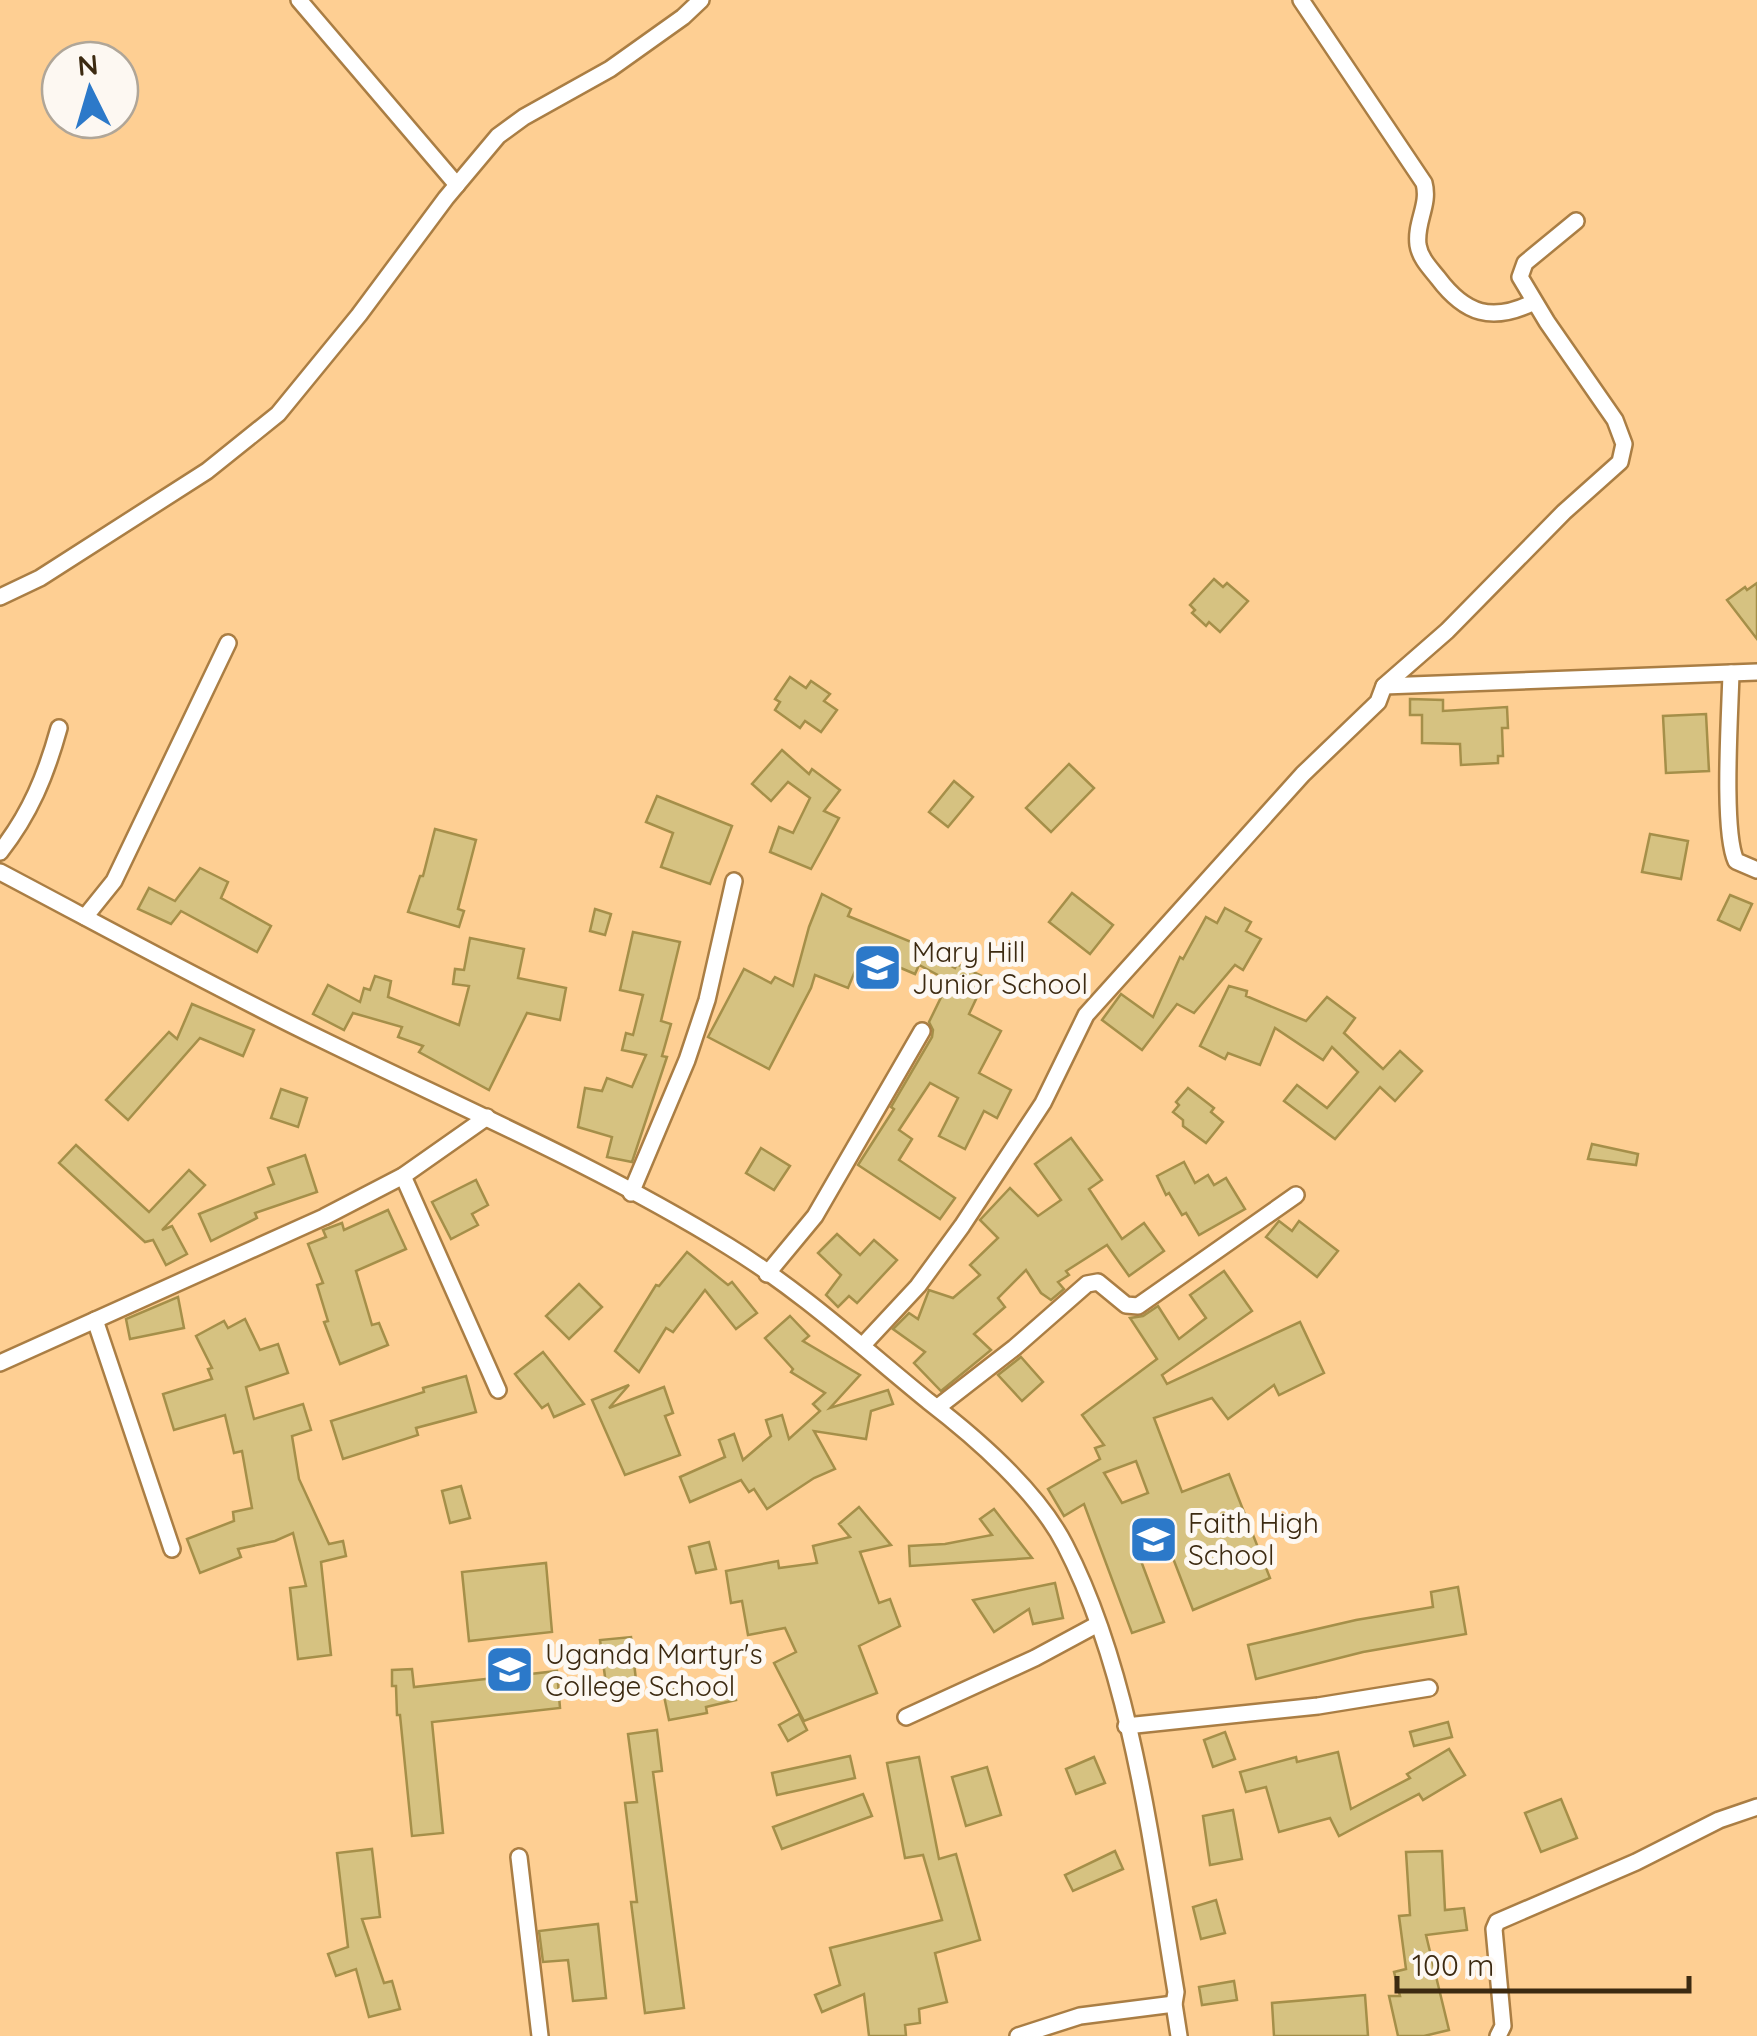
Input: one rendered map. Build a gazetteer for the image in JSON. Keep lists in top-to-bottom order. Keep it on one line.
{"places":{"school or university":["Mary Hill Junior School","Faith High School","Uganda Martyr's College School"]},"scale_bar":"100 m","north":"top"}
